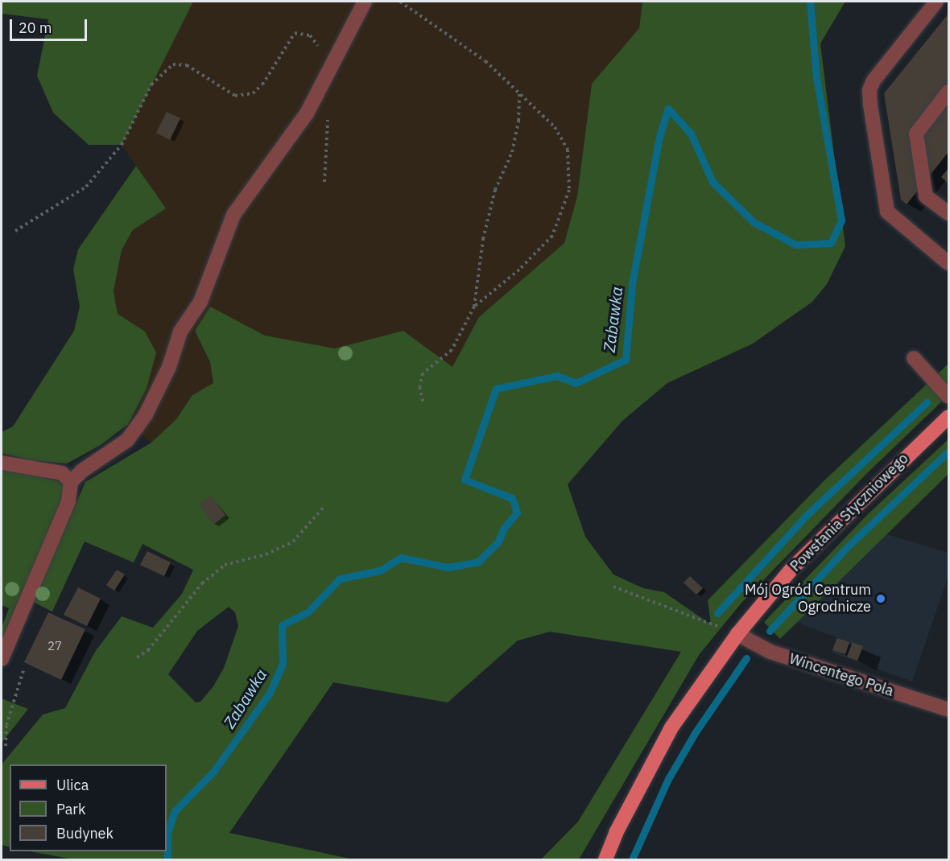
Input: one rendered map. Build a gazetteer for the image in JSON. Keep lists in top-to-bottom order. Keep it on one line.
{"streets":{"main road":["Powstania Styczniowego"],"street":["Wincentego Pola"]},"crossings":[["Powstania Styczniowego","Wincentego Pola"]],"water":["Zabawka"],"places":["Mój Ogród Centrum Ogrodnicze"],"house_numbers":["27"],"legend":["Ulica","Park","Budynek"],"scale_bar":"20 m"}
